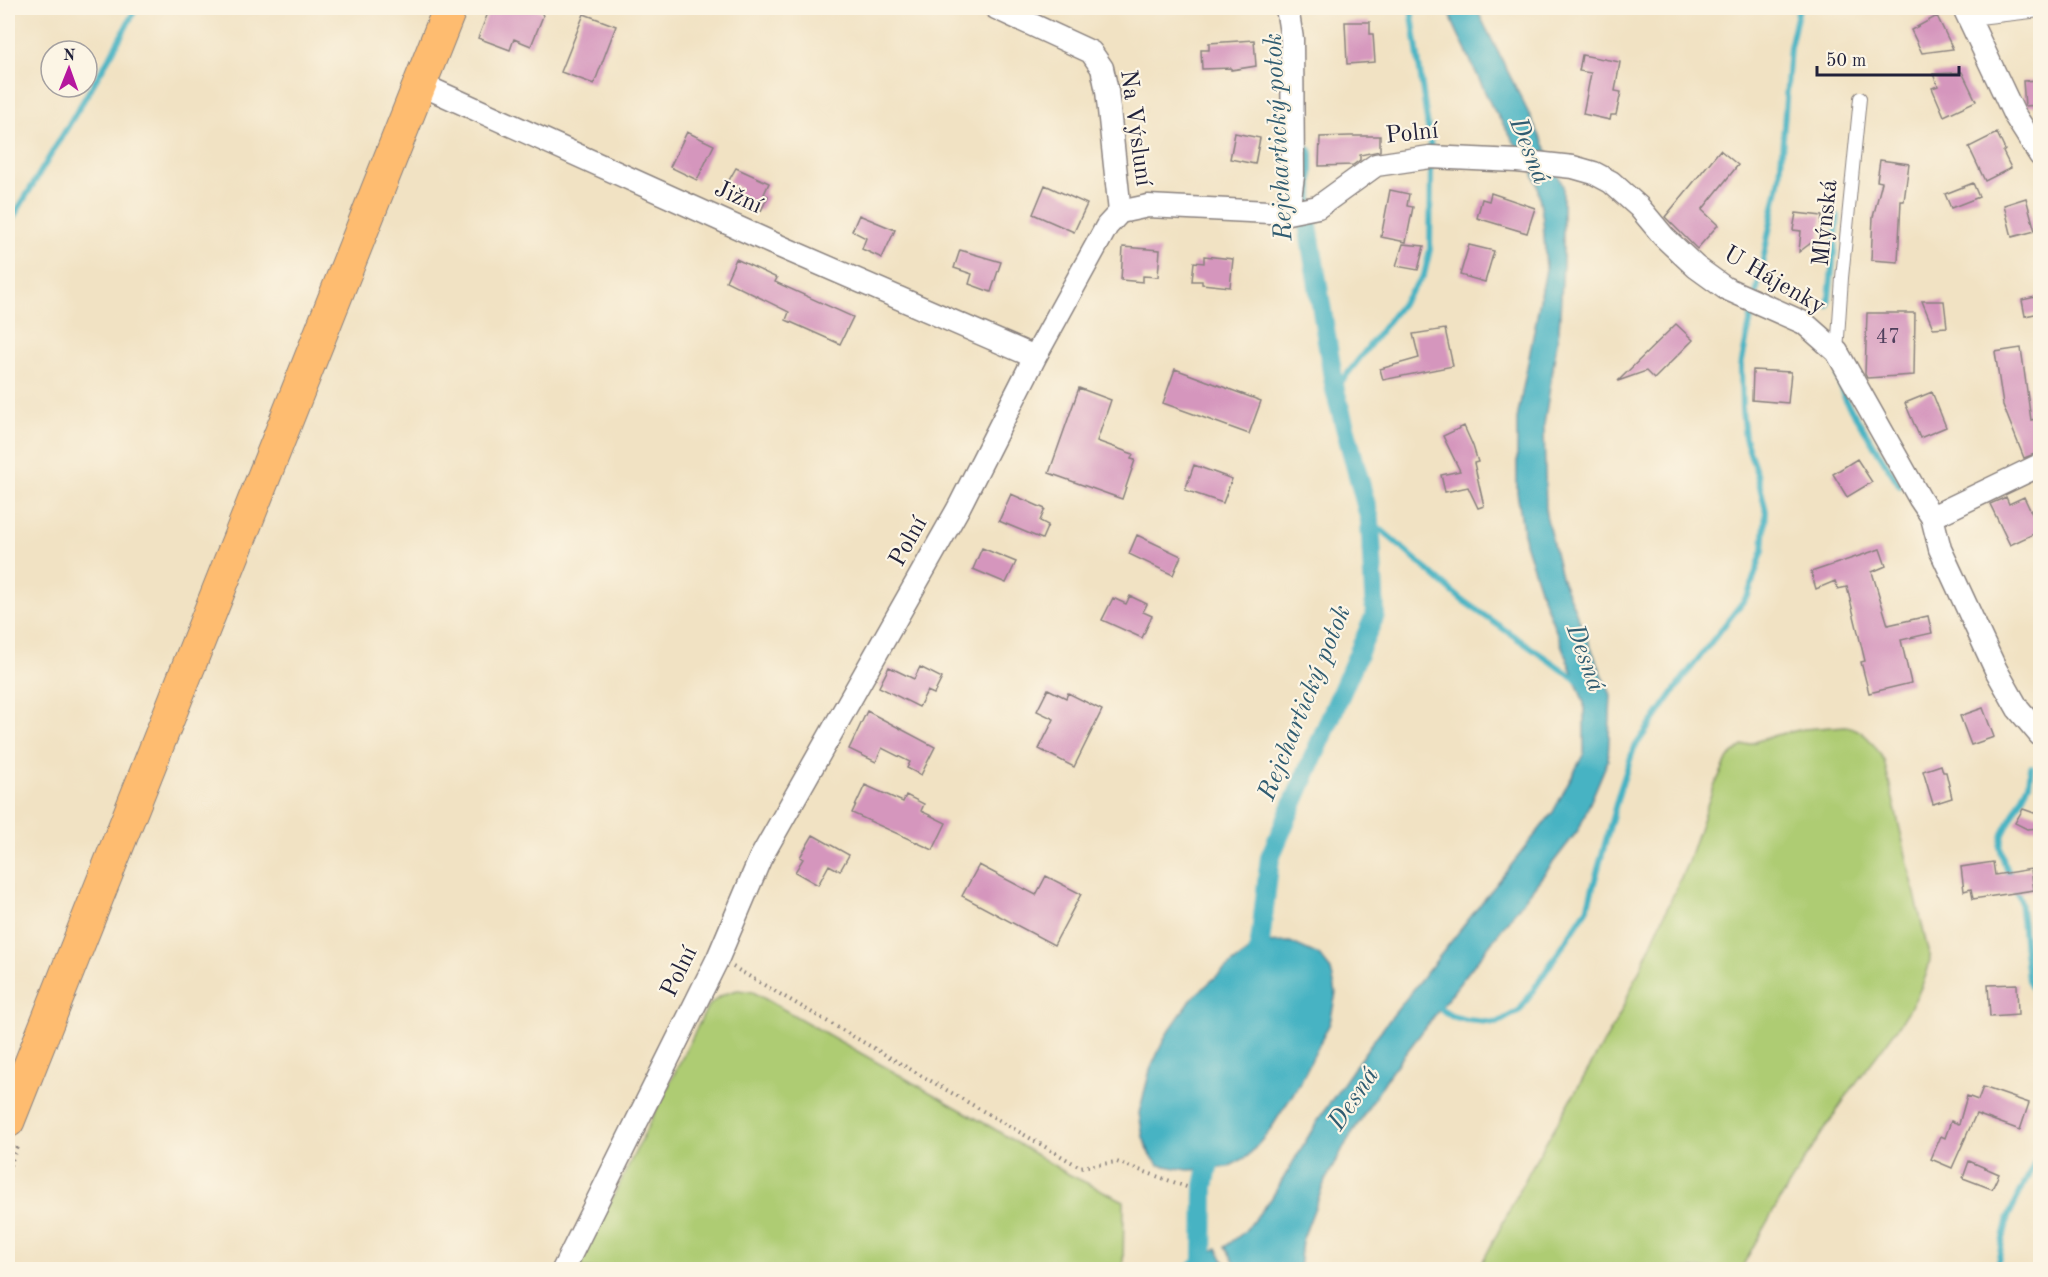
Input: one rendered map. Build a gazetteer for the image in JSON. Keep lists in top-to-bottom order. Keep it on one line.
{"streets":{"street":["Na Výsluní","Polní","Jižní","U Hájenky"],"lane":["Mlýnská"]},"crossings":[["Na Výsluní","Polní"],["Polní","Jižní"],["Polní","U Hájenky"],["Mlýnská","U Hájenky"]],"water":["Rejchartický potok","Desná"],"house_numbers":["47"],"scale_bar":"50 m","north":"top"}
